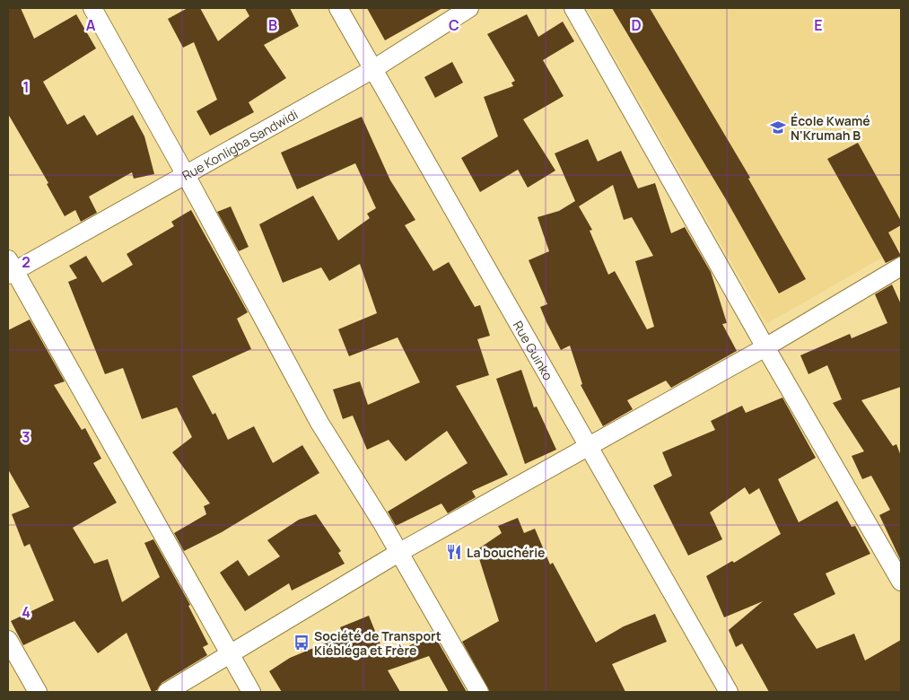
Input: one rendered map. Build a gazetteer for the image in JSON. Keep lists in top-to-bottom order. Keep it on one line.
{"streets":{"street":["Rue Konligba Sandwidi","Rue Guinko"]},"crossings":[["Rue Konligba Sandwidi","Rue Guinko"]],"places":{"school or university":["École Kwamé N'Krumah B"],"restaurant":["La bouchérie"],"bus stop":["Société de Transport Kiébléga et Frère"]},"grid":{"columns":["A","B","C","D","E"],"rows":["1","2","3","4"]}}
